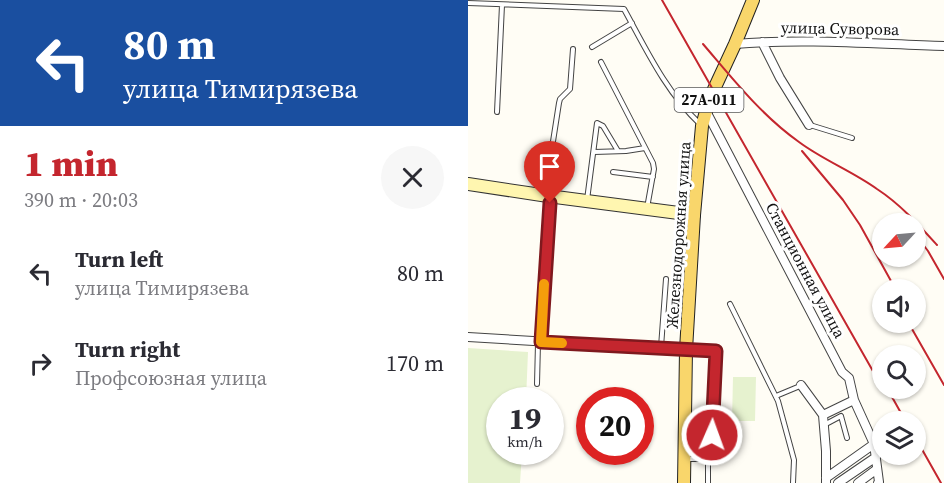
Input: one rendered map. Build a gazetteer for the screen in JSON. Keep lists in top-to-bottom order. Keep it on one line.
{"streets":{"main road":["27А-011","Железнодорожная улица"],"street":["улица Суворова","Станционная улица"]},"crossings":[["улица Суворова","Железнодорожная улица"],["Железнодорожная улица","Станционная улица"]],"north":"bottom left","page":{"turn":["80 m","улица Тимирязева"],"heading":["1 min","390 m · 20:03"],"list":[{"name":"Turn left","note":"улица Тимирязева","value":"80 m"},{"name":"Turn right","note":"Профсоюзная улица","value":"170 m"}],"speed":"19 km/h","limit":"20"}}
